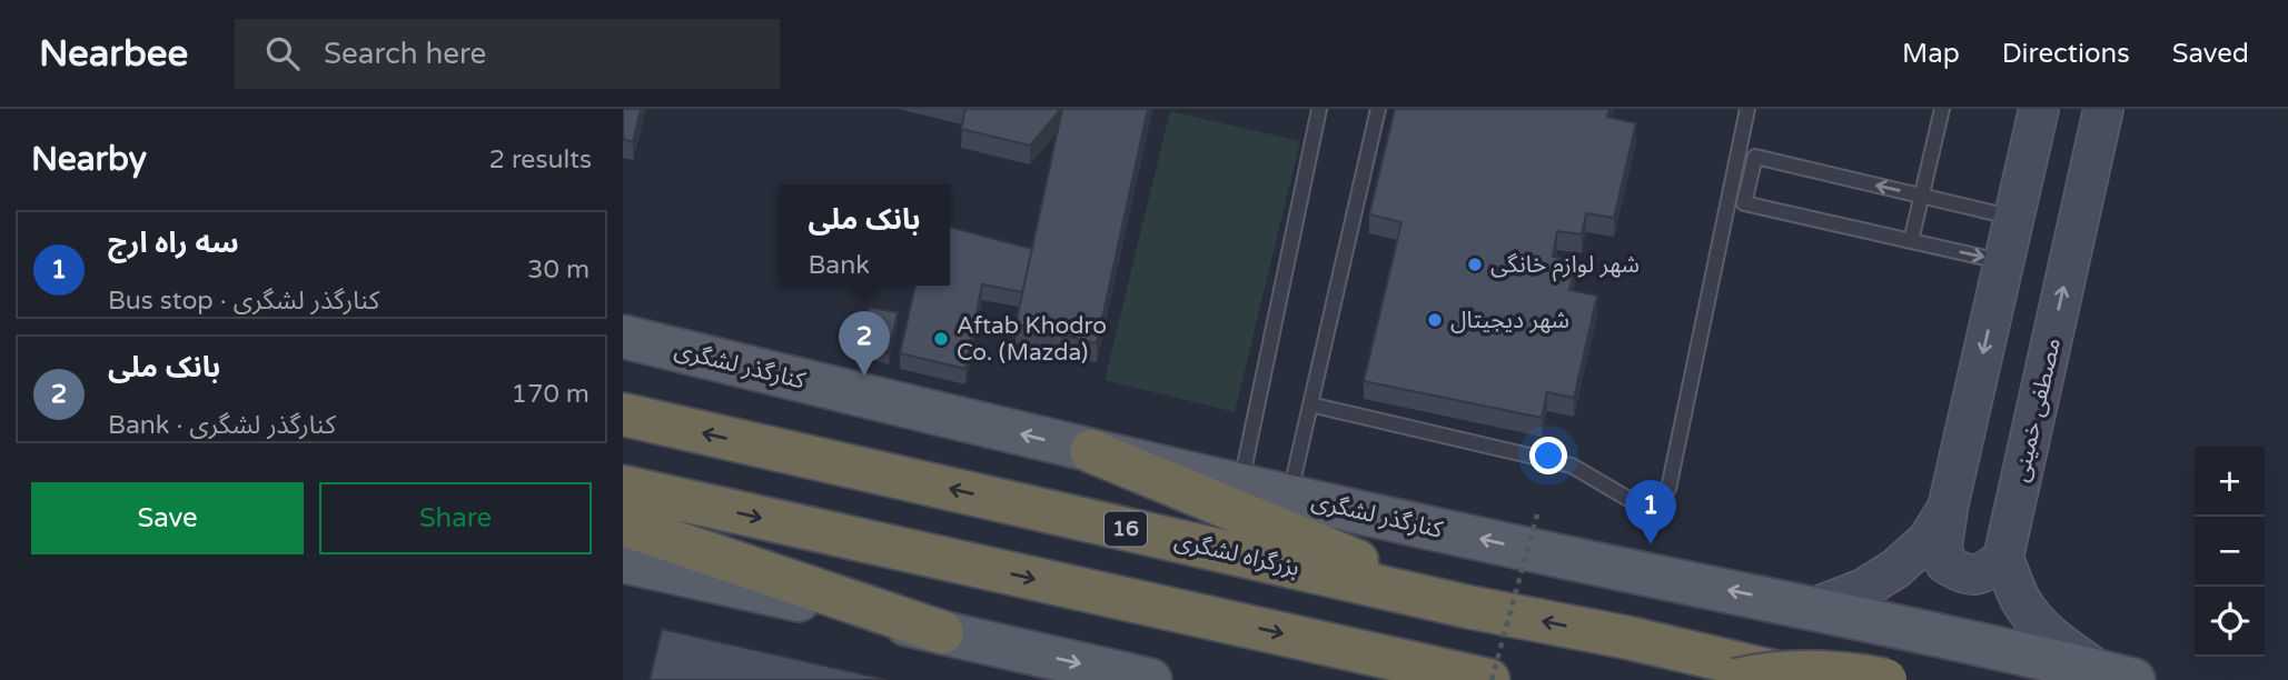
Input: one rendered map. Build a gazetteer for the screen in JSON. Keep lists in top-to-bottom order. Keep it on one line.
{"streets":{"highway":["16","بزرگراه لشگری"],"main road":["کنارگذر لشگری","مصطفی خمینی"]},"places":["شهر لوازم خانگی","شهر دیجیتال","Aftab Khodro Co. (Mazda)"],"page":{"header":"Nearbee","search":"Search here","nav":["Map","Directions","Saved"],"heading":["Nearby","2 results"],"popup":["بانک ملی","Bank"],"list":[{"mark":"1","name":"سه راه ارج","note":"Bus stop · کنارگذر لشگری","value":"30 m"},{"mark":"2","name":"بانک ملی","note":"Bank · کنارگذر لشگری","value":"170 m"}],"pins":["2","1"],"map_buttons":["+","−"],"buttons":["Save","Share"]}}
